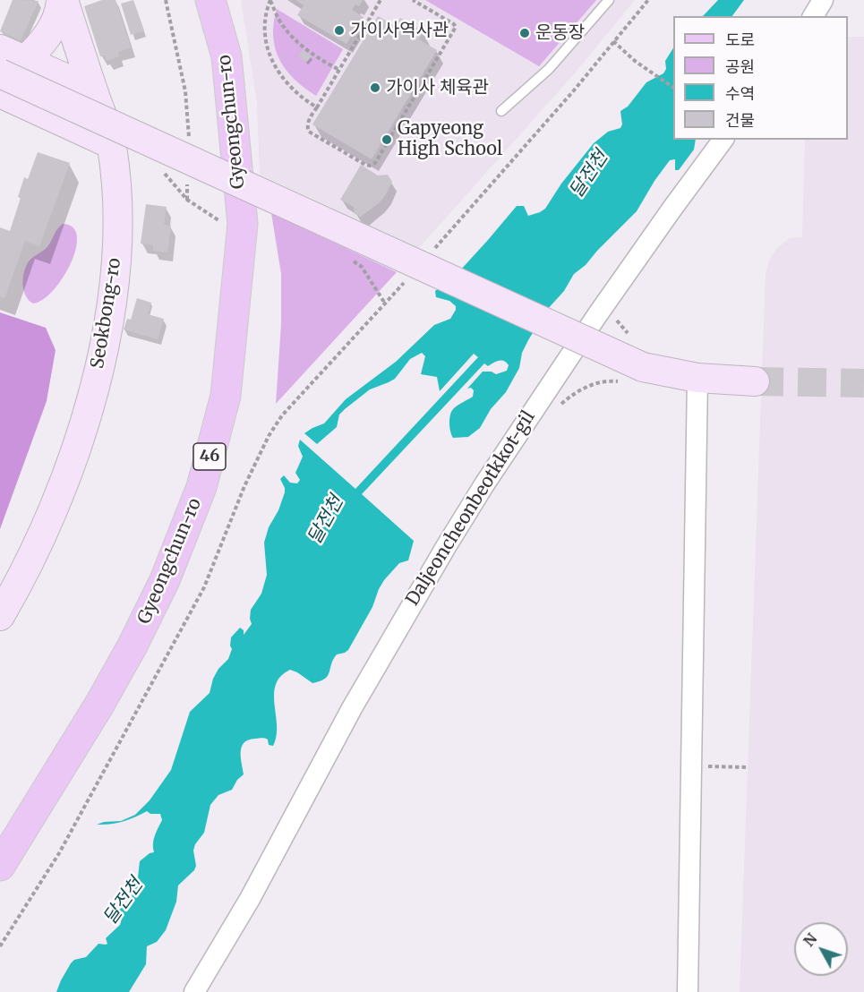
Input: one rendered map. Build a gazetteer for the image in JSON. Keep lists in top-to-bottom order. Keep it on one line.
{"streets":{"main road":["Gyeongchun-ro","Seokbong-ro","46"],"street":["Daljeoncheonbeotkkot-gil"]},"water":["달전천"],"places":["가이사역사관","운동장","가이사 체육관","Gapyeong High School"],"legend":["도로","공원","수역","건물"],"north":"top left"}
